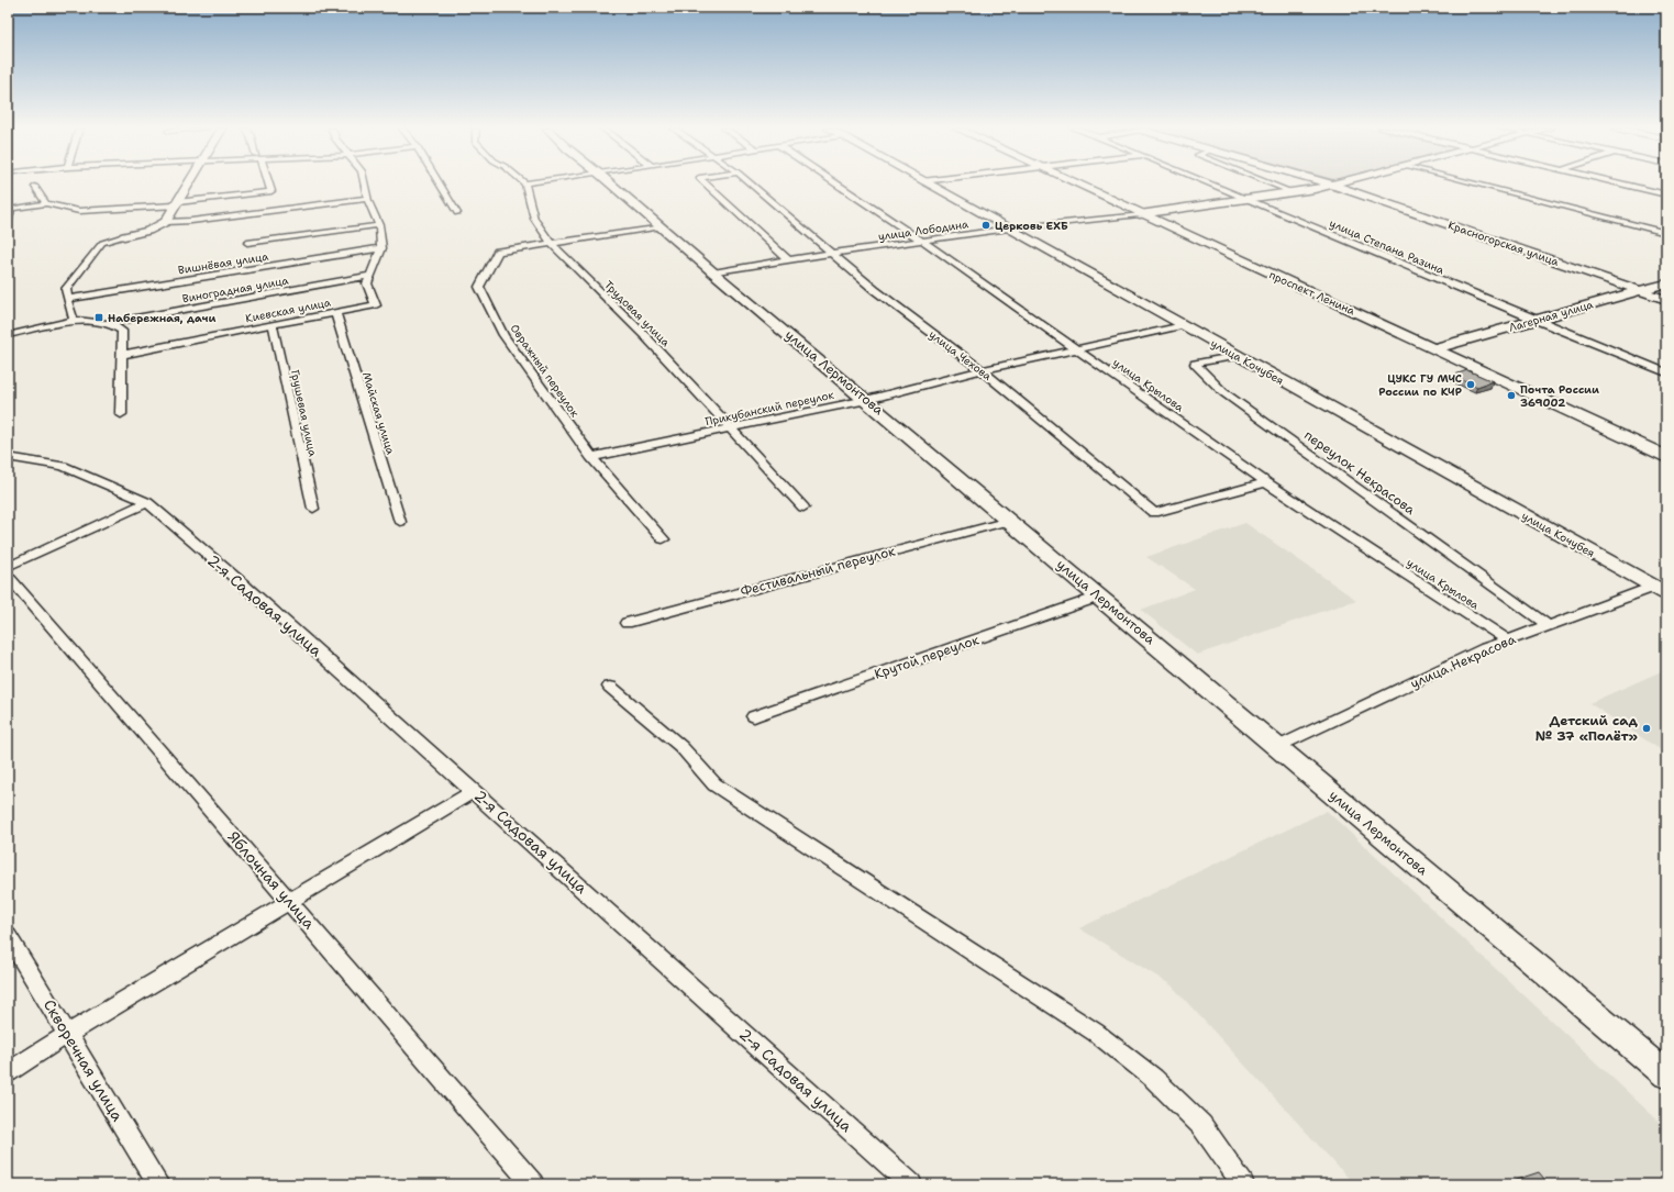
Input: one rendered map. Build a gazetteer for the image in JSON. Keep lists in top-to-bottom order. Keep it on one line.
{"streets":{"main road":["проспект Ленина"],"street":["улица Лободина","Красногорская улица","улица Степана Разина","Вишнёвая улица","Виноградная улица","Киевская улица","Трудовая улица","Лагерная улица","улица Чехова","улица Кочубея","Овражный переулок","улица Лермонтова","улица Крылова","Прикубанский переулок","Грушевая улица","Майская улица","переулок Некрасова","Фестивальный переулок","2-я Садовая улица","Крутой переулок","улица Некрасова","Яблочная улица","Скворечная улица"]},"crossings":[["улица Лободина","Красногорская улица"],["улица Лободина","улица Степана Разина"],["улица Лободина","проспект Ленина"],["улица Лободина","улица Чехова"],["улица Лободина","улица Кочубея"],["улица Лободина","улица Лермонтова"],["улица Лободина","улица Крылова"],["Красногорская улица","Лагерная улица"],["улица Степана Разина","Лагерная улица"],["Виноградная улица","Киевская улица"],["проспект Ленина","Лагерная улица"],["Киевская улица","Грушевая улица"],["Киевская улица","Майская улица"],["Трудовая улица","Овражный переулок"],["Трудовая улица","Прикубанский переулок"],["улица Чехова","улица Крылова"],["улица Чехова","Прикубанский переулок"],["улица Кочубея","Прикубанский переулок"],["улица Кочубея","переулок Некрасова"],["улица Кочубея","улица Некрасова"],["Овражный переулок","улица Лермонтова"],["Овражный переулок","Прикубанский переулок"],["улица Лермонтова","Прикубанский переулок"],["улица Лермонтова","Фестивальный переулок"],["улица Лермонтова","Крутой переулок"],["улица Лермонтова","улица Некрасова"],["улица Крылова","Прикубанский переулок"],["улица Крылова","улица Некрасова"],["переулок Некрасова","улица Некрасова"]],"places":{"other":["Церковь ЕХБ","ЦУКС ГУ МЧС России по КЧР","Почта России 369002","Детский сад № 37 «Полёт»"],"transit":["Набережная, дачи"]}}
